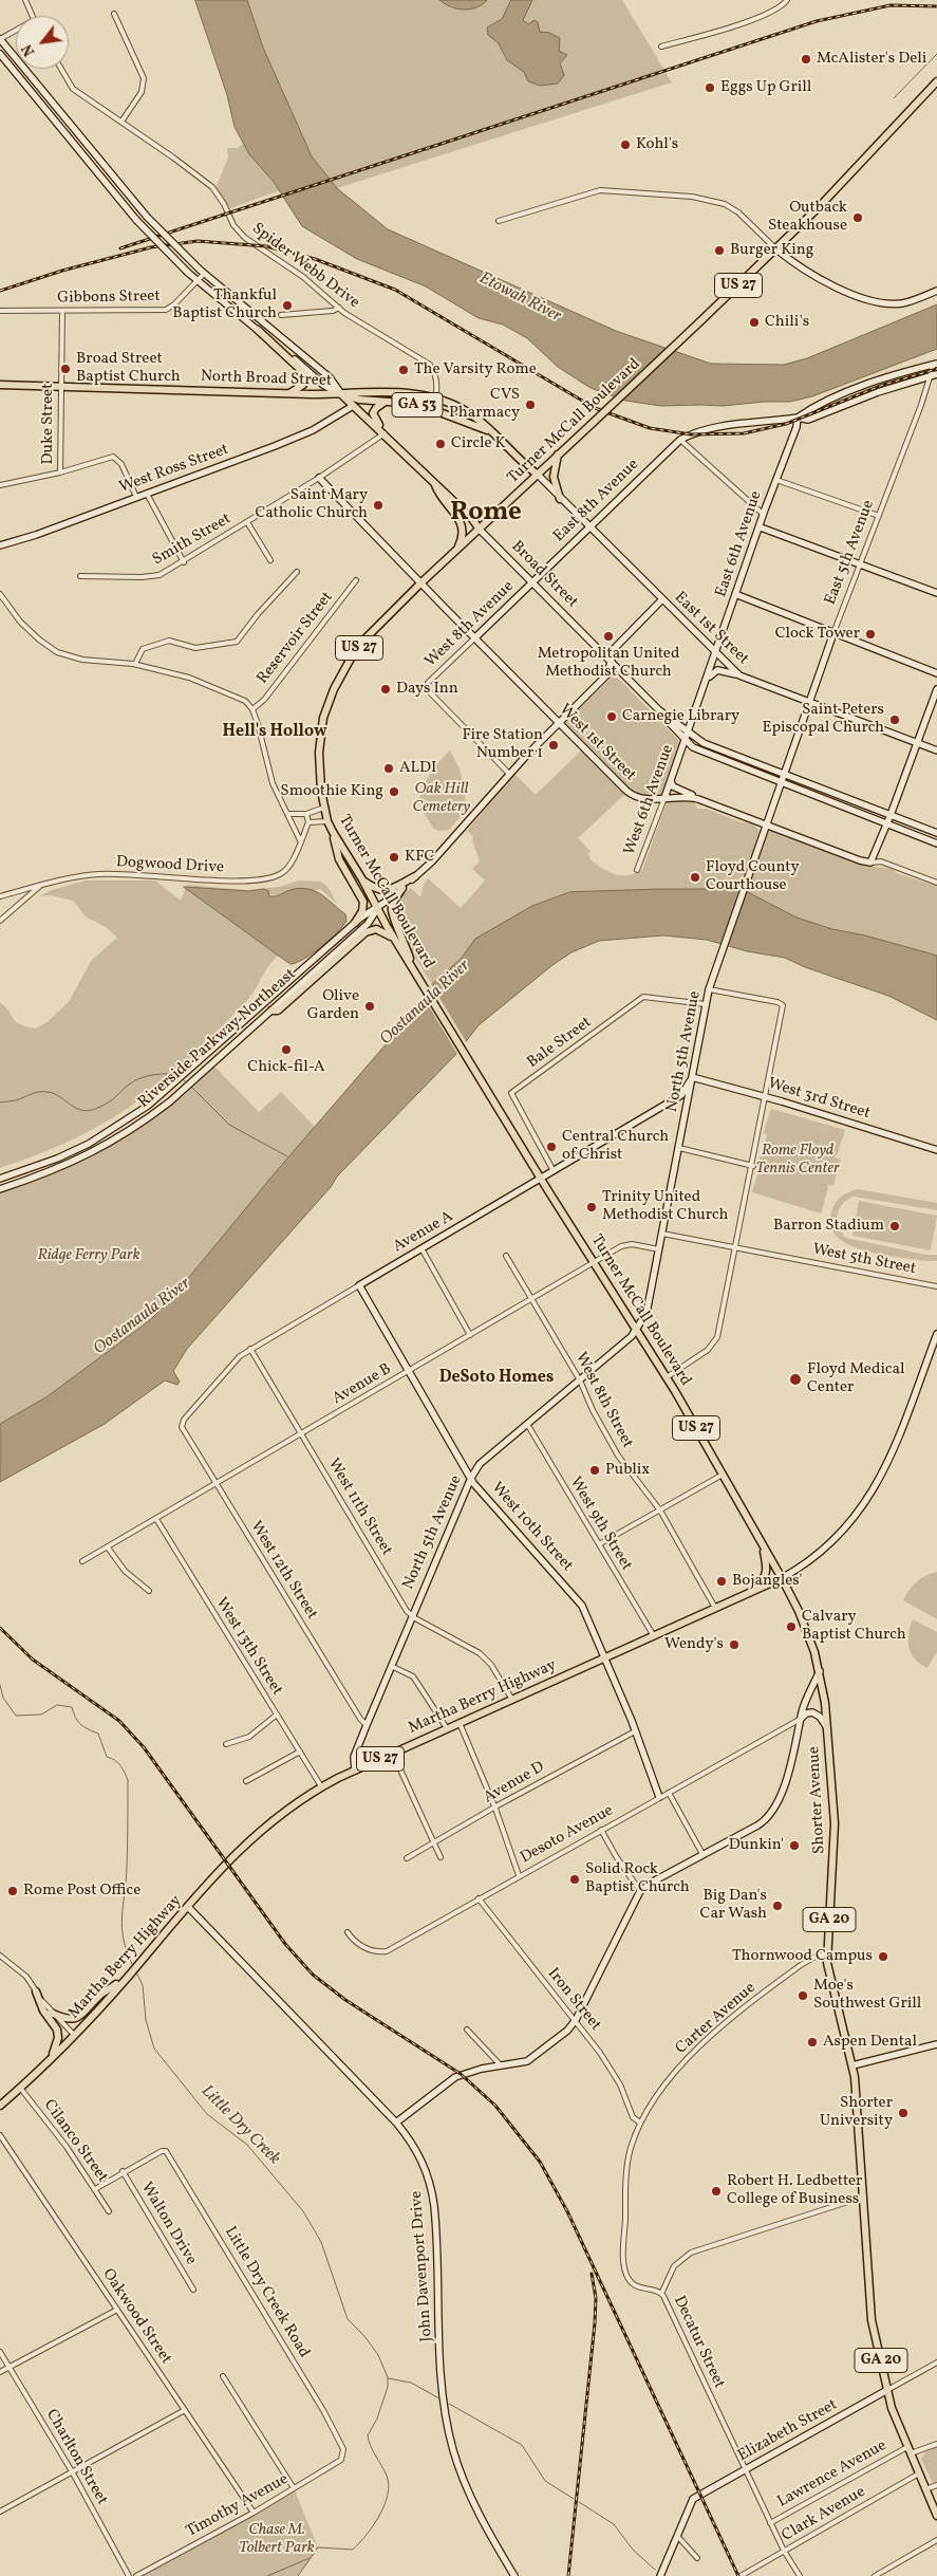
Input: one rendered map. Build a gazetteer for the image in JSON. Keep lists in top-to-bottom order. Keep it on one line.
{"streets":{"main road":["US 27","North Broad Street","GA 53","Turner McCall Boulevard","Broad Street","Martha Berry Highway","Shorter Avenue","GA 20"],"street":["Spider Webb Drive","Gibbons Street","Duke Street","West Ross Street","East 8th Avenue","Smith Street","East 6th Avenue","East 5th Avenue","West 8th Avenue","East 1st Street","Reservoir Street","West 1st Street","West 6th Avenue","Dogwood Drive","Riverside Parkway Northeast","Bale Street","North 5th Avenue","West 3rd Street","Avenue A","West 5th Street","Avenue B","West 8th Street","West 11th Street","West 9th Street","West 10th Street","West 12th Street","West 13th Street","Avenue D","Desoto Avenue","Iron Street","Carter Avenue","Cilanco Street","Walton Drive","John Davenport Drive","Little Dry Creek Road","Oakwood Street","Decatur Street","Elizabeth Street","Charlton Street","Lawrence Avenue","Timothy Avenue","Clark Avenue"]},"crossings":[["Spider Webb Drive","GA 53"],["US 27","Turner McCall Boulevard"],["US 27","Martha Berry Highway"],["Gibbons Street","Duke Street"],["North Broad Street","GA 53"],["North Broad Street","Duke Street"],["North Broad Street","Broad Street"],["GA 53","Turner McCall Boulevard"],["GA 53","Broad Street"],["GA 53","East 1st Street"],["Turner McCall Boulevard","Broad Street"],["Turner McCall Boulevard","East 1st Street"],["Turner McCall Boulevard","West 1st Street"],["Turner McCall Boulevard","Riverside Parkway Northeast"],["Turner McCall Boulevard","North 5th Avenue"],["Turner McCall Boulevard","Avenue A"],["Turner McCall Boulevard","Avenue B"],["Turner McCall Boulevard","Martha Berry Highway"],["Turner McCall Boulevard","Shorter Avenue"],["West Ross Street","Broad Street"],["East 8th Avenue","Broad Street"],["East 8th Avenue","West 8th Avenue"],["East 8th Avenue","East 1st Street"],["Smith Street","Broad Street"],["Smith Street","West 1st Street"],["East 6th Avenue","Broad Street"],["East 6th Avenue","East 1st Street"],["East 6th Avenue","West 6th Avenue"],["East 5th Avenue","Broad Street"],["East 5th Avenue","East 1st Street"],["East 5th Avenue","West 1st Street"],["East 5th Avenue","North 5th Avenue"],["Broad Street","West 8th Avenue"],["Broad Street","West 6th Avenue"],["Broad Street","Riverside Parkway Northeast"],["West 8th Avenue","West 1st Street"],["West 8th Avenue","Riverside Parkway Northeast"],["East 1st Street","Riverside Parkway Northeast"],["West 1st Street","West 6th Avenue"],["West 1st Street","Riverside Parkway Northeast"],["Bale Street","North 5th Avenue"],["Bale Street","Avenue A"],["North 5th Avenue","West 3rd Street"],["North 5th Avenue","Avenue A"],["North 5th Avenue","West 5th Street"],["North 5th Avenue","Avenue B"],["North 5th Avenue","West 8th Street"],["North 5th Avenue","West 11th Street"],["North 5th Avenue","West 9th Street"],["North 5th Avenue","West 10th Street"],["North 5th Avenue","West 12th Street"],["North 5th Avenue","Martha Berry Highway"],["West 3rd Street","Avenue A"],["Avenue A","West 11th Street"],["Avenue A","West 10th Street"],["Avenue A","West 12th Street"],["Avenue B","West 8th Street"],["Avenue B","West 11th Street"],["Avenue B","West 10th Street"],["Avenue B","West 12th Street"],["Avenue B","West 13th Street"],["West 8th Street","Martha Berry Highway"],["West 11th Street","Martha Berry Highway"],["West 9th Street","Martha Berry Highway"],["West 10th Street","Martha Berry Highway"],["West 10th Street","Avenue D"],["West 10th Street","Desoto Avenue"],["West 13th Street","Martha Berry Highway"],["Martha Berry Highway","Cilanco Street"],["Martha Berry Highway","John Davenport Drive"],["Shorter Avenue","Carter Avenue"],["Shorter Avenue","Elizabeth Street"],["Shorter Avenue","Lawrence Avenue"],["Shorter Avenue","Clark Avenue"],["Desoto Avenue","Iron Street"],["Iron Street","Carter Avenue"],["Iron Street","Decatur Street"],["Carter Avenue","Decatur Street"],["Walton Drive","Little Dry Creek Road"],["Little Dry Creek Road","Timothy Avenue"],["Oakwood Street","Timothy Avenue"],["Decatur Street","Elizabeth Street"],["Decatur Street","Lawrence Avenue"],["Decatur Street","Clark Avenue"]],"districts":["Rome","Hell's Hollow","DeSoto Homes"],"water":["Etowah River","Oostanaula River","Little Dry Creek"],"parks":["Oak Hill Cemetery","Rome Floyd Tennis Center","Ridge Ferry Park","Chase M. Tolbert Park"],"places":["McAlister's Deli","Eggs Up Grill","Kohl's","Outback Steakhouse","Burger King","Thankful Baptist Church","Chili's","Broad Street Baptist Church","The Varsity Rome","CVS Pharmacy","Circle K","Saint Mary Catholic Church","Clock Tower","Metropolitan United Methodist Church","Days Inn","Carnegie Library","Saint Peters Episcopal Church","Fire Station Number 1","ALDI","Smoothie King","KFC","Floyd County Courthouse","Olive Garden","Chick-fil-A","Central Church of Christ","Trinity United Methodist Church","Barron Stadium","Floyd Medical Center","Publix","Bojangles'","Calvary Baptist Church","Wendy's","Dunkin'","Solid Rock Baptist Church","Rome Post Office","Big Dan's Car Wash","Thornwood Campus","Moe's Southwest Grill","Aspen Dental","Shorter University","Robert H. Ledbetter College of Business"],"north":"bottom left"}
